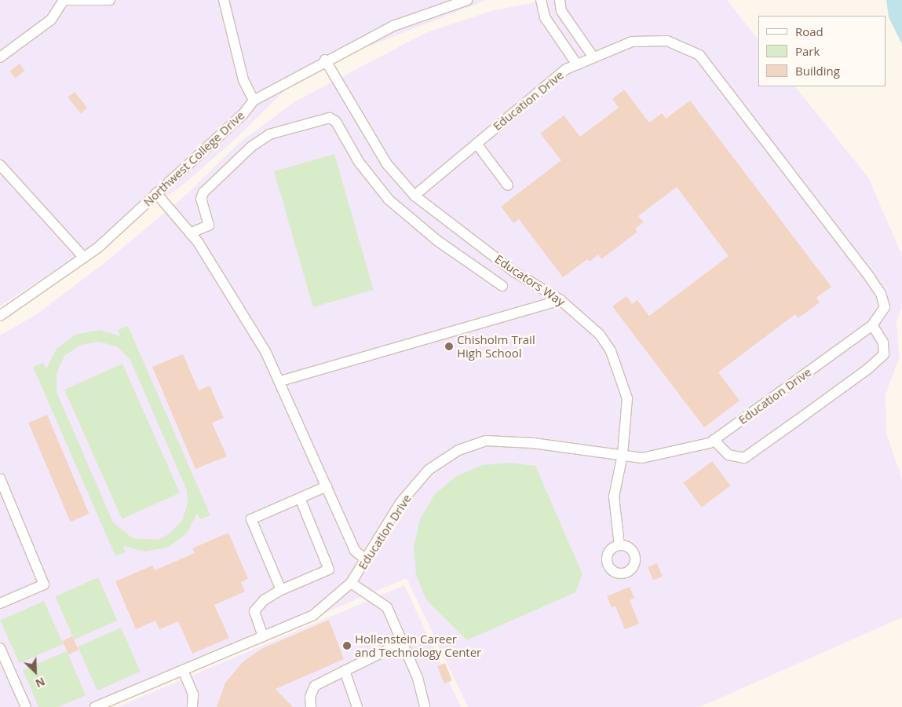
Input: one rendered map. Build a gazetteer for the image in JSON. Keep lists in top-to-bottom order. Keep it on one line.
{"streets":{"street":["Education Drive","Northwest College Drive","Educators Way"]},"crossings":[["Education Drive","Educators Way"],["Northwest College Drive","Educators Way"]],"places":["Chisholm Trail High School","Hollenstein Career and Technology Center"],"legend":["Road","Park","Building"],"north":"bottom right"}
